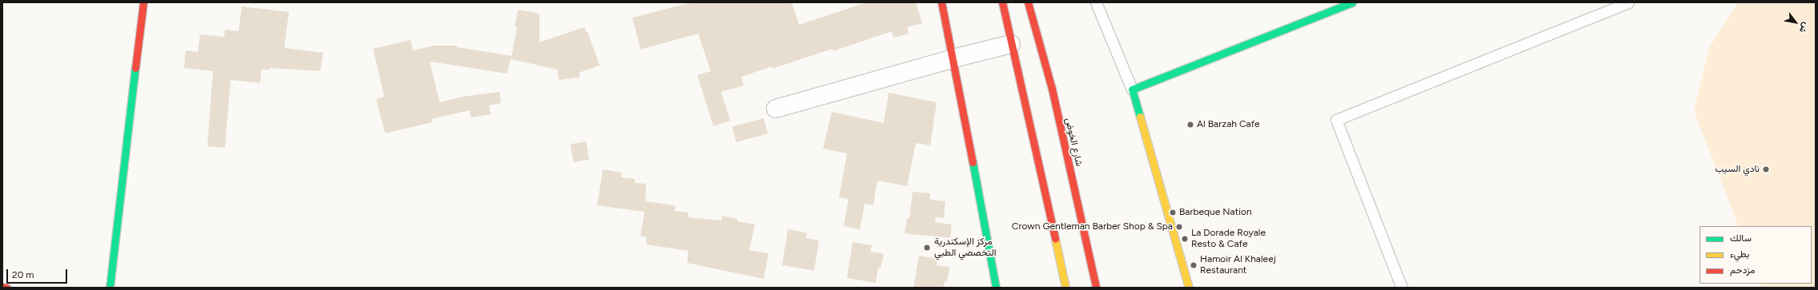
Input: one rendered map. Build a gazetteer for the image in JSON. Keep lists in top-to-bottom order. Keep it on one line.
{"streets":{"street":["شارع الخوض"]},"places":["Al Barzah Cafe","نادي السيب","Barbeque Nation","Crown Gentleman Barber Shop & Spa","La Dorade Royale Resto & Cafe","مركز الإسكندرية التخصصي الطبي","Hamoir Al Khaleej Restaurant"],"legend":["سالك","بطيء","مزدحم"],"scale_bar":"20 m","north":"bottom right"}
